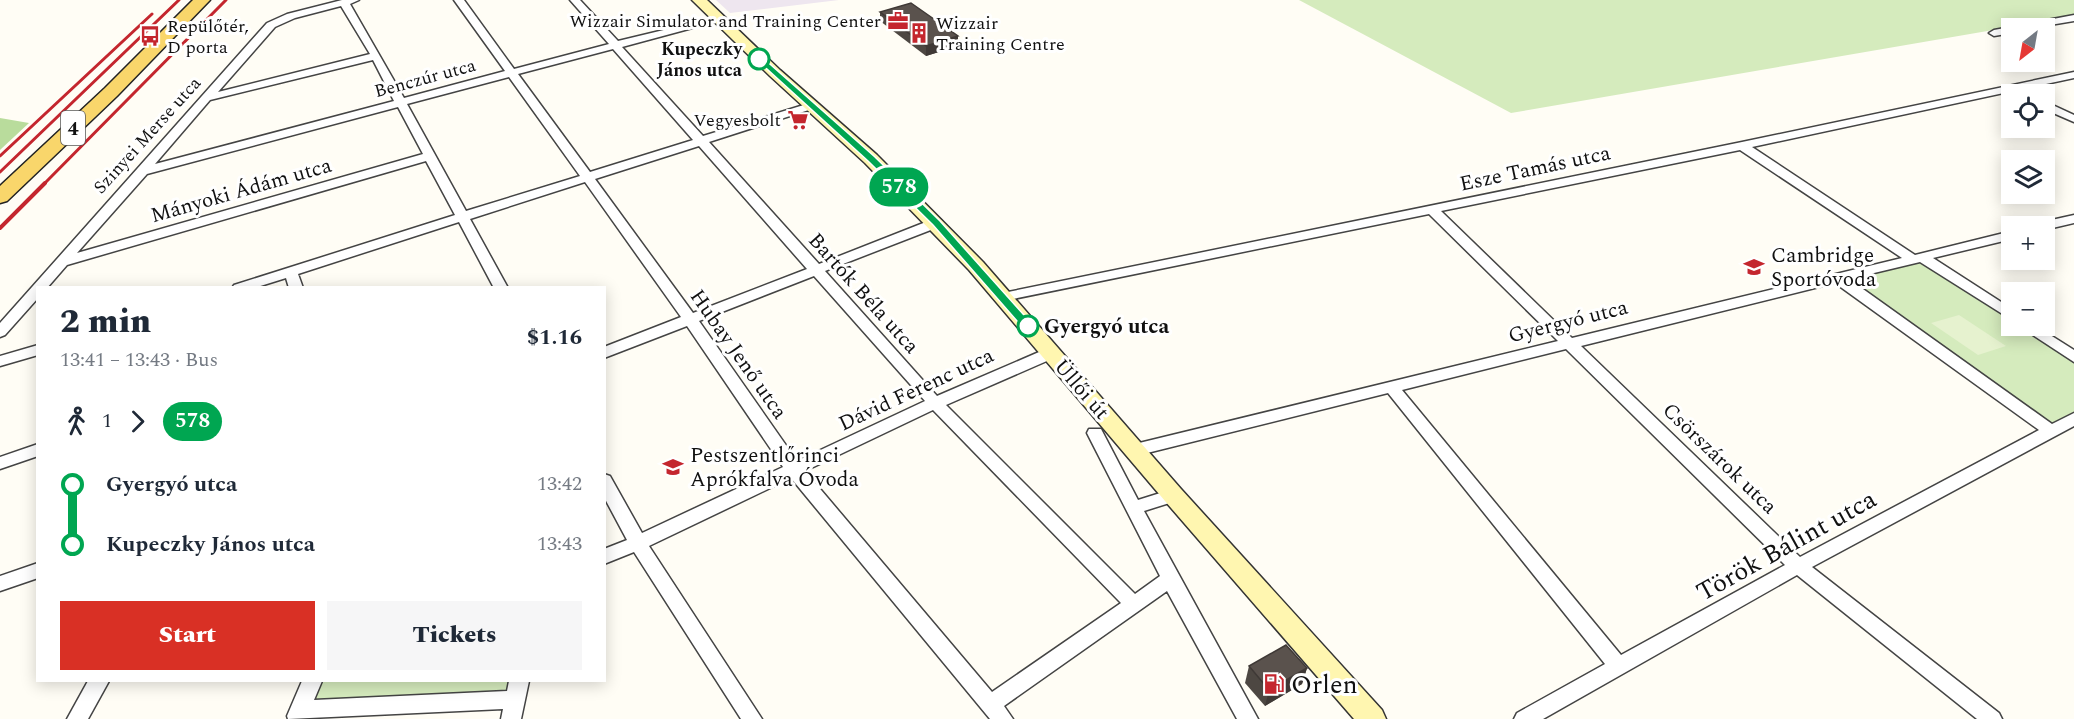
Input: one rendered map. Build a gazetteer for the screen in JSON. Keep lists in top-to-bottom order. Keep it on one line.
{"streets":{"main road":["4","Üllői út"],"street":["Benczúr utca","Szinyei Merse utca","Esze Tamás utca","Mányoki Ádám utca","Bartók Béla utca","Gyergyó utca","Hubay Jenő utca","Dávid Ferenc utca","Csörszárok utca","Török Bálint utca"]},"crossings":[["Benczúr utca","Szinyei Merse utca"],["Benczúr utca","Bartók Béla utca"],["Benczúr utca","Hubay Jenő utca"],["Benczúr utca","Üllői út"],["Szinyei Merse utca","Mányoki Ádám utca"],["Esze Tamás utca","Üllői út"],["Esze Tamás utca","Csörszárok utca"],["Bartók Béla utca","Dávid Ferenc utca"],["Gyergyó utca","Üllői út"],["Gyergyó utca","Csörszárok utca"],["Hubay Jenő utca","Dávid Ferenc utca"],["Dávid Ferenc utca","Üllői út"],["Csörszárok utca","Török Bálint utca"]],"places":{"office":["Wizzair Simulator and Training Center"],"building":["Wizzair Training Centre"],"bus stop":["Repülőtér, D porta"],"other":["Kupeczky János utca","Gyergyó utca"],"supermarket":["Vegyesbolt"],"school or university":["Cambridge Sportóvoda","Pestszentlőrinci Aprókfalva Óvoda"],"fuel station":["Orlen"]},"lines":["bus line 578"],"north":"bottom left","page":{"on_map":"578","map_buttons":["+","−"],"heading":["2 min","13:41 – 13:43 · Bus","$1.16"],"legs":["1","578"],"list":[{"name":"Gyergyó utca","value":"13:42"},{"name":"Kupeczky János utca","value":"13:43"}],"buttons":["Start","Tickets"]}}
